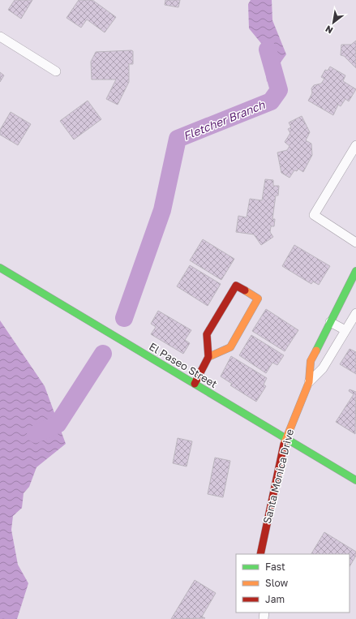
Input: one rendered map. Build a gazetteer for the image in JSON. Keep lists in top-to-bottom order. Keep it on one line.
{"streets":{"street":["El Paseo Street","Santa Monica Drive"]},"crossings":[["El Paseo Street","Santa Monica Drive"]],"water":["Fletcher Branch"],"legend":["Fast","Slow","Jam"],"north":"bottom left"}
